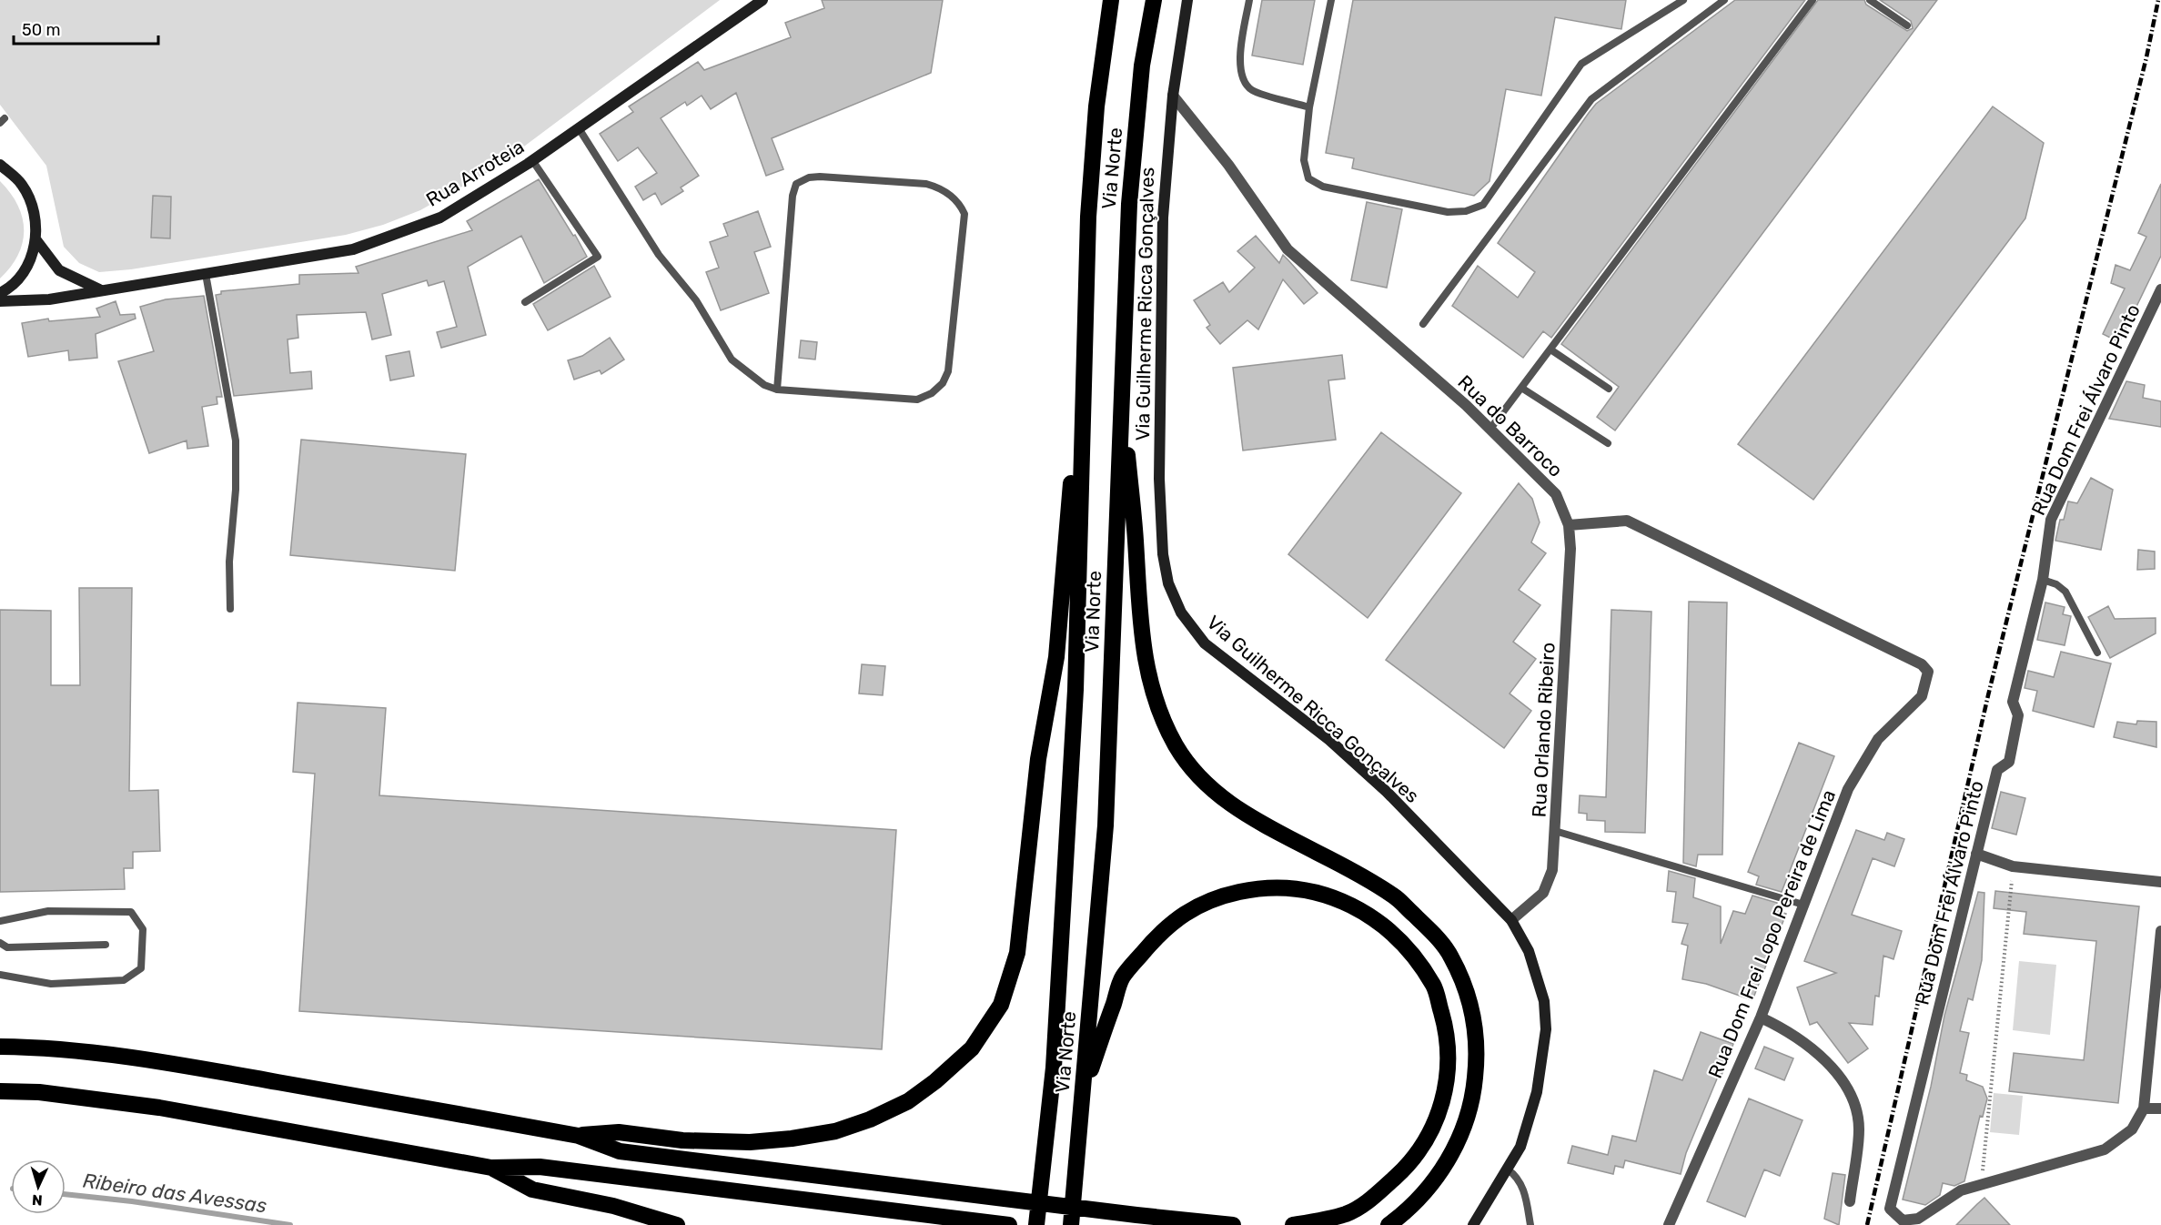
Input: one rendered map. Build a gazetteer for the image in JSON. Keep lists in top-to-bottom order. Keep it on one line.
{"streets":{"highway":["Via Norte"],"street":["Rua Arroteia","Via Guilherme Ricca Gonçalves","Rua Dom Frei Álvaro Pinto","Rua do Barroco","Rua Orlando Ribeiro","Rua Dom Frei Lopo Pereira de Lima"]},"crossings":[["Via Guilherme Ricca Gonçalves","Rua do Barroco"],["Via Guilherme Ricca Gonçalves","Rua Orlando Ribeiro"],["Rua do Barroco","Rua Orlando Ribeiro"],["Rua do Barroco","Rua Dom Frei Lopo Pereira de Lima"],["Rua Orlando Ribeiro","Rua Dom Frei Lopo Pereira de Lima"]],"water":["Ribeiro das Avessas"],"scale_bar":"50 m","north":"bottom"}
